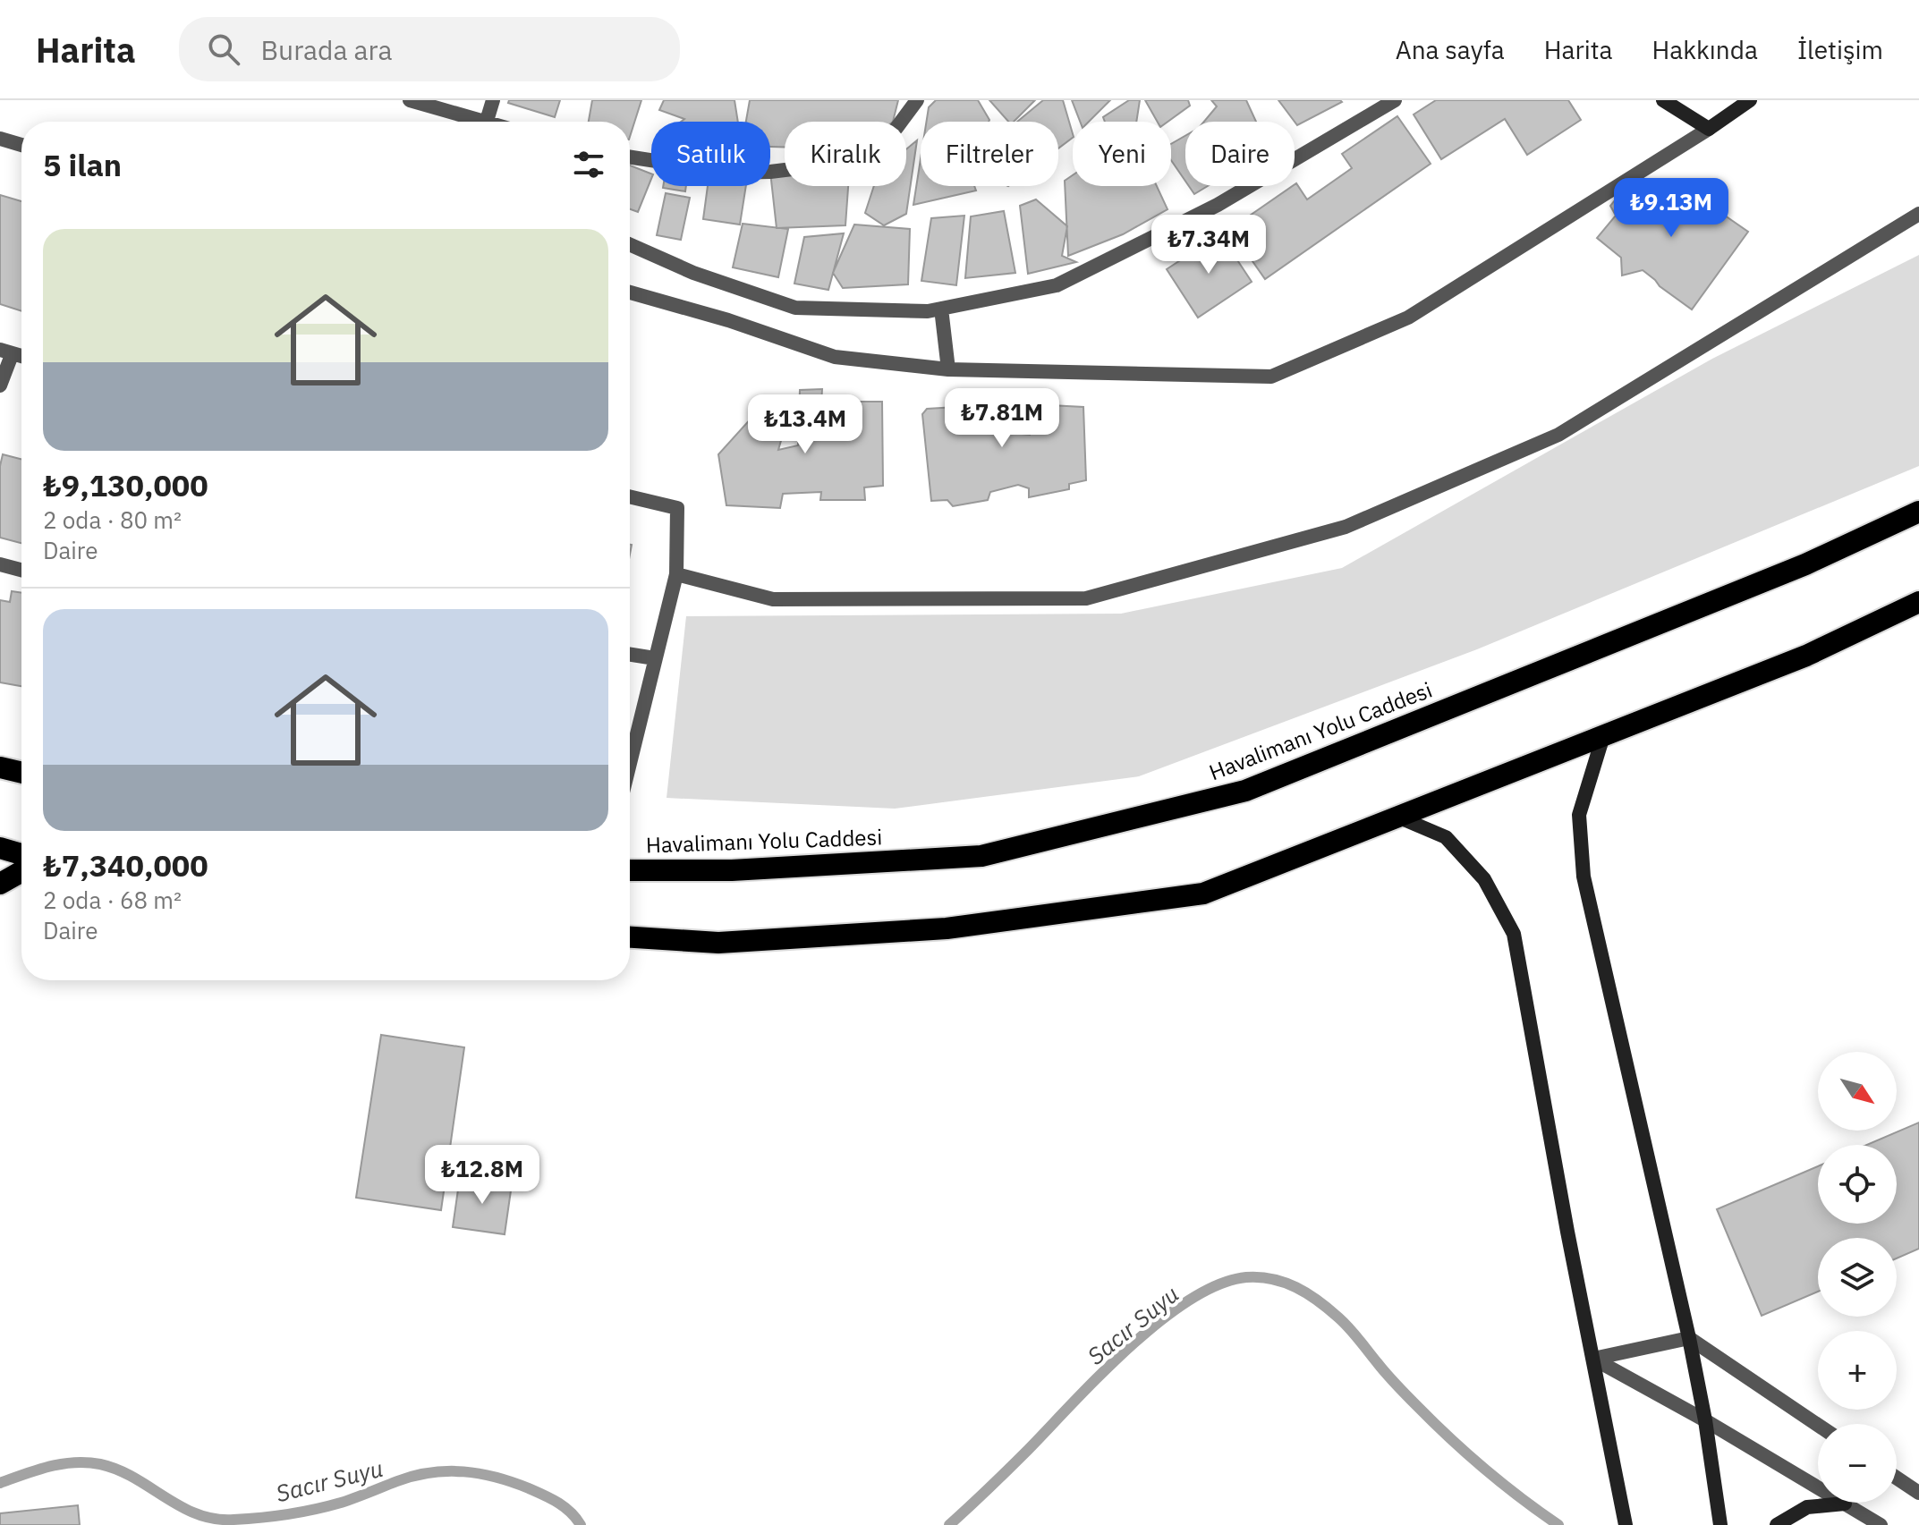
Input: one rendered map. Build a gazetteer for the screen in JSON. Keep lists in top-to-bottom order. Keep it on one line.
{"streets":{"highway":["Havalimanı Yolu Caddesi"]},"water":["Sacır Suyu"],"north":"bottom right","page":{"header":"Harita","search":"Burada ara","nav":["Ana sayfa","Harita","Hakkında","İletişim"],"chip":["Satılık","Kiralık","Filtreler","Yeni","Daire"],"heading":"5 ilan","price":["₺9.13M","₺7.34M","₺7.81M","₺13.4M","₺12.8M"],"list":[{"name":"₺9,130,000","note":"2 oda · 80 m² · Daire"},{"name":"₺7,340,000","note":"2 oda · 68 m² · Daire"}],"map_buttons":["+","−"]}}
